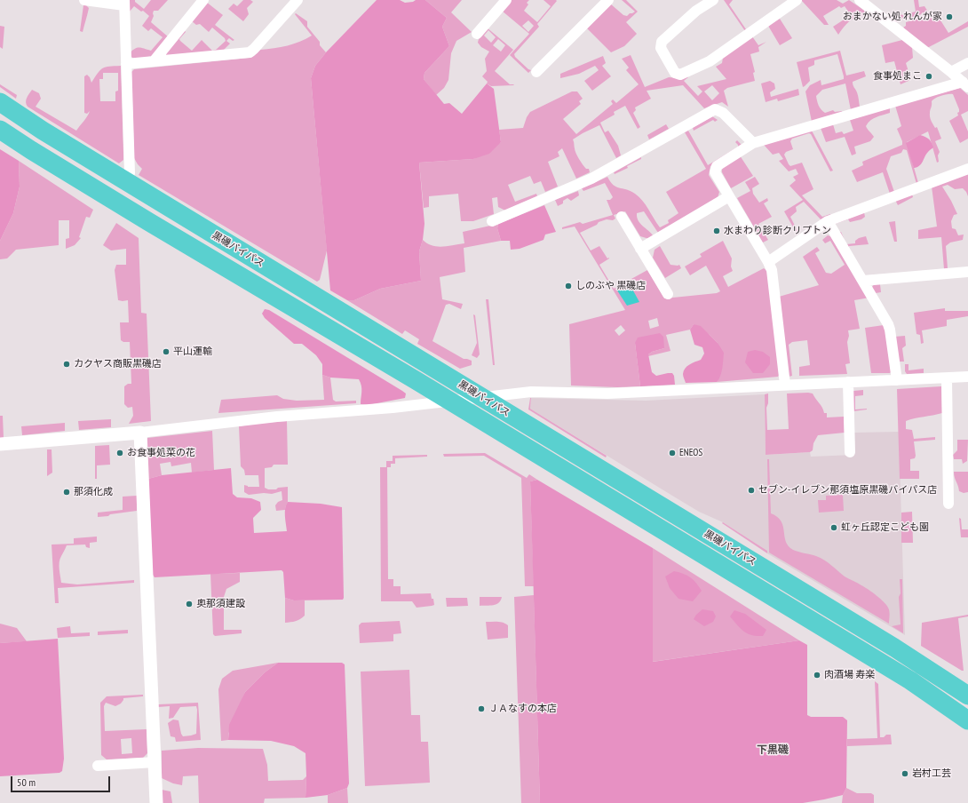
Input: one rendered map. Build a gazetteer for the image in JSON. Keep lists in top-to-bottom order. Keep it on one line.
{"streets":{"highway":["黒磯バイパス"]},"districts":["下黒磯"],"places":["おまかない処 れんが家","食事処まこ","水まわり診断クリプトン","しのぶや 黒磯店","平山運輸","カクヤス商販黒磯店","お食事処菜の花","ENEOS","セブン-イレブン那須塩原黒磯バイパス店","那須化成","虹ヶ丘認定こども園","奥那須建設","肉酒場 寿楽","ＪＡなすの本店","岩村工芸"],"scale_bar":"50 m"}
